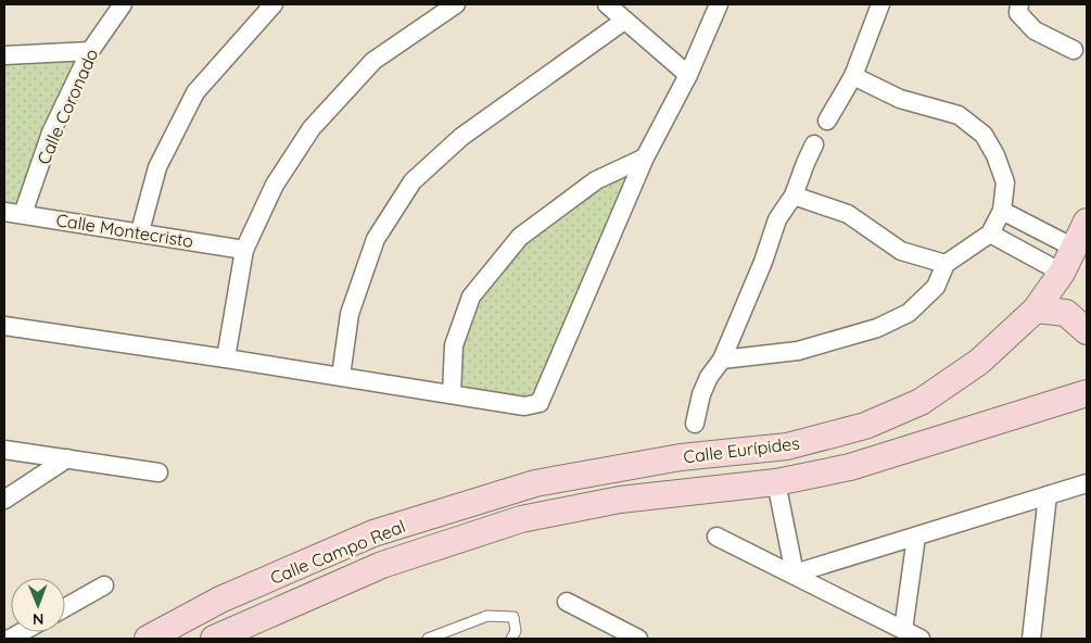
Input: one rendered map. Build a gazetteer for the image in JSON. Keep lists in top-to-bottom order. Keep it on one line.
{"streets":{"street":["Calle Coronado","Calle Montecristo","Calle Eurípides","Calle Campo Real"]},"crossings":[["Calle Coronado","Calle Montecristo"],["Calle Eurípides","Calle Campo Real"]],"north":"bottom"}
